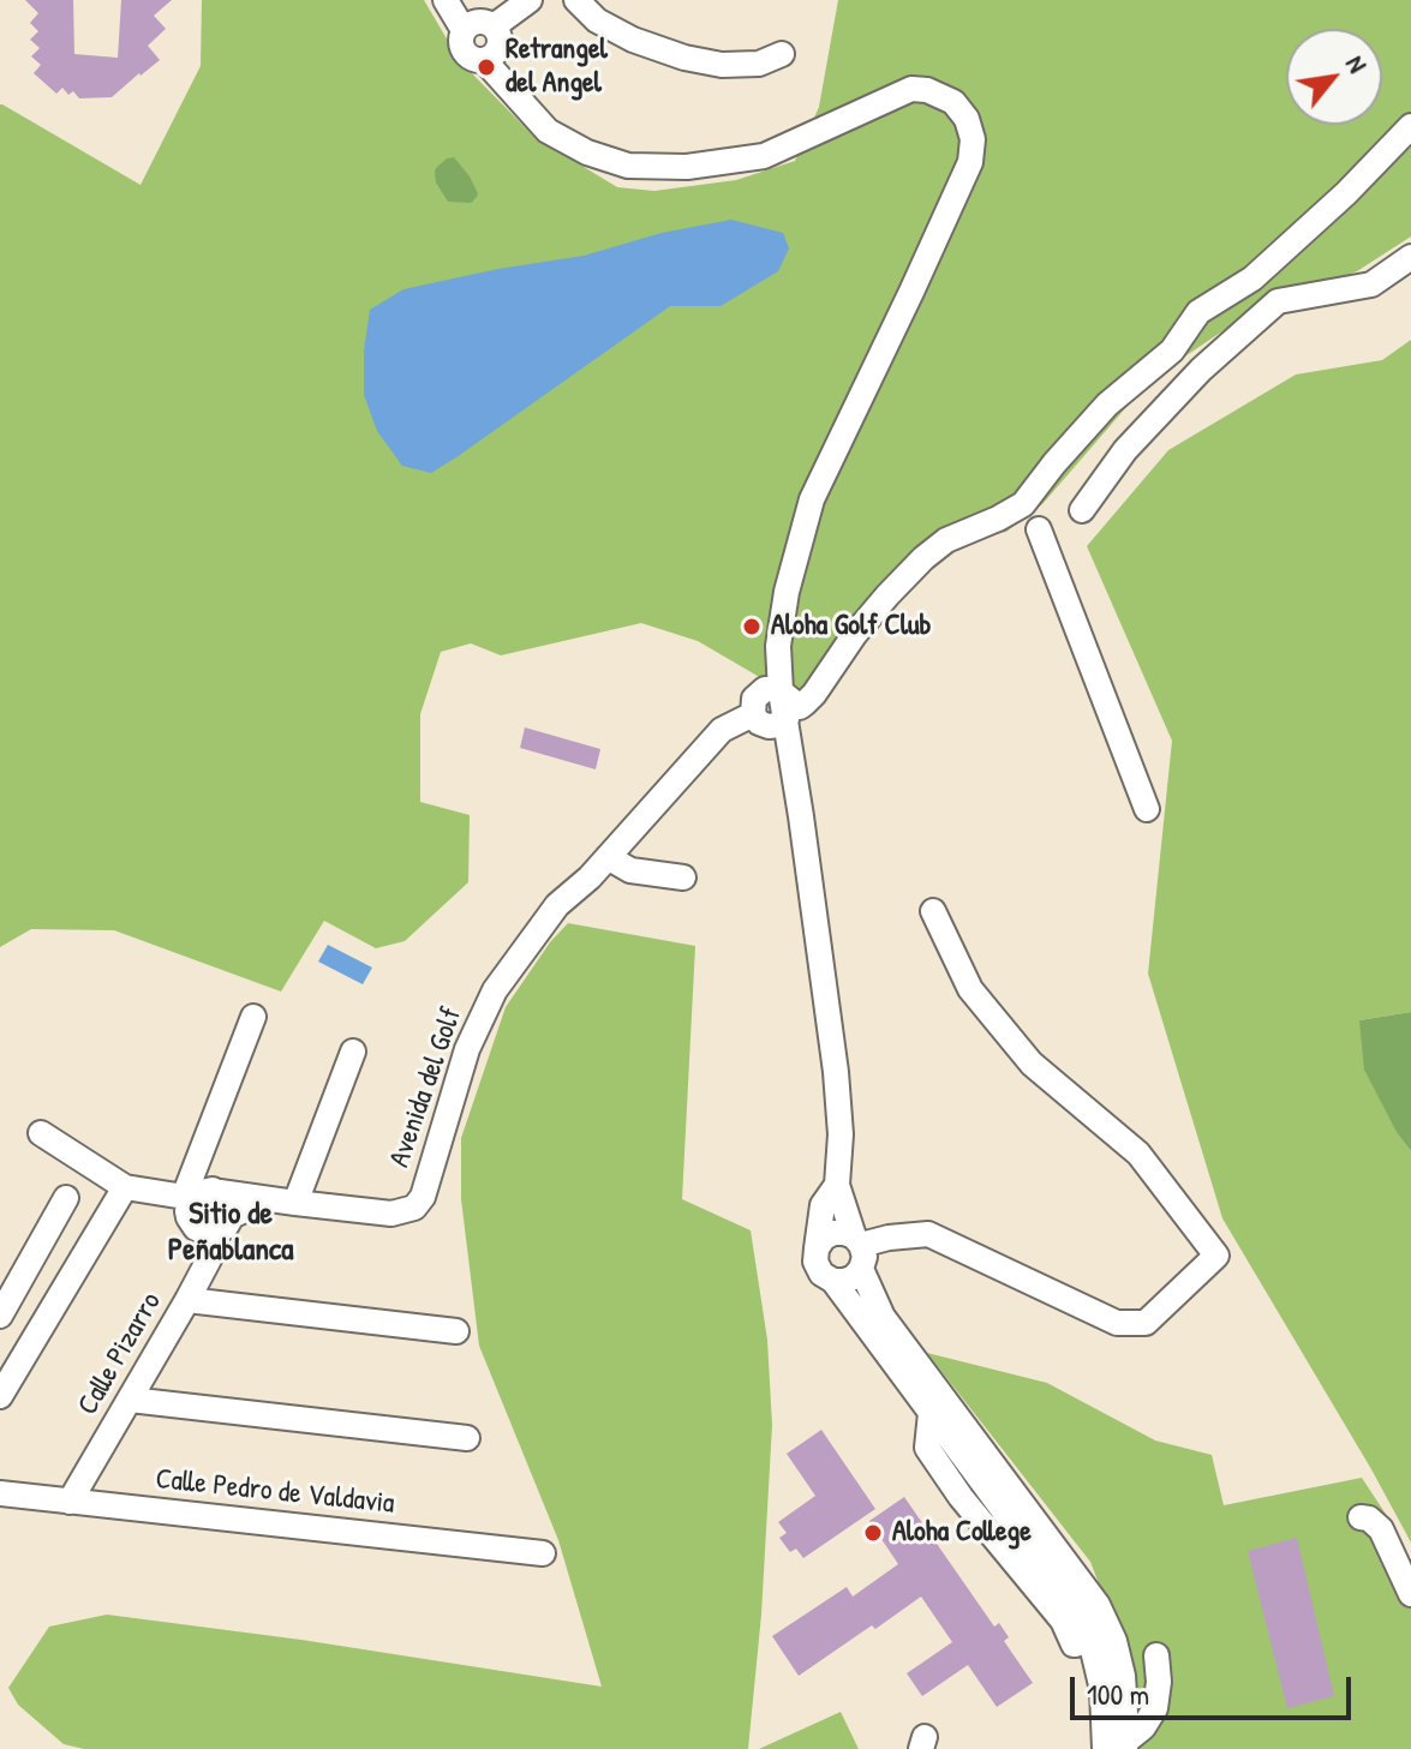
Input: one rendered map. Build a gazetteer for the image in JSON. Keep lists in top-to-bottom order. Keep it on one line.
{"streets":{"street":["Avenida del Golf","Calle Pizarro","Calle Pedro de Valdavia"]},"crossings":[["Avenida del Golf","Calle Pizarro"],["Calle Pizarro","Calle Pedro de Valdavia"]],"districts":["Sitio de Peñablanca"],"places":["Retrangel del Angel","Aloha Golf Club","Aloha College"],"scale_bar":"100 m","north":"top right"}
